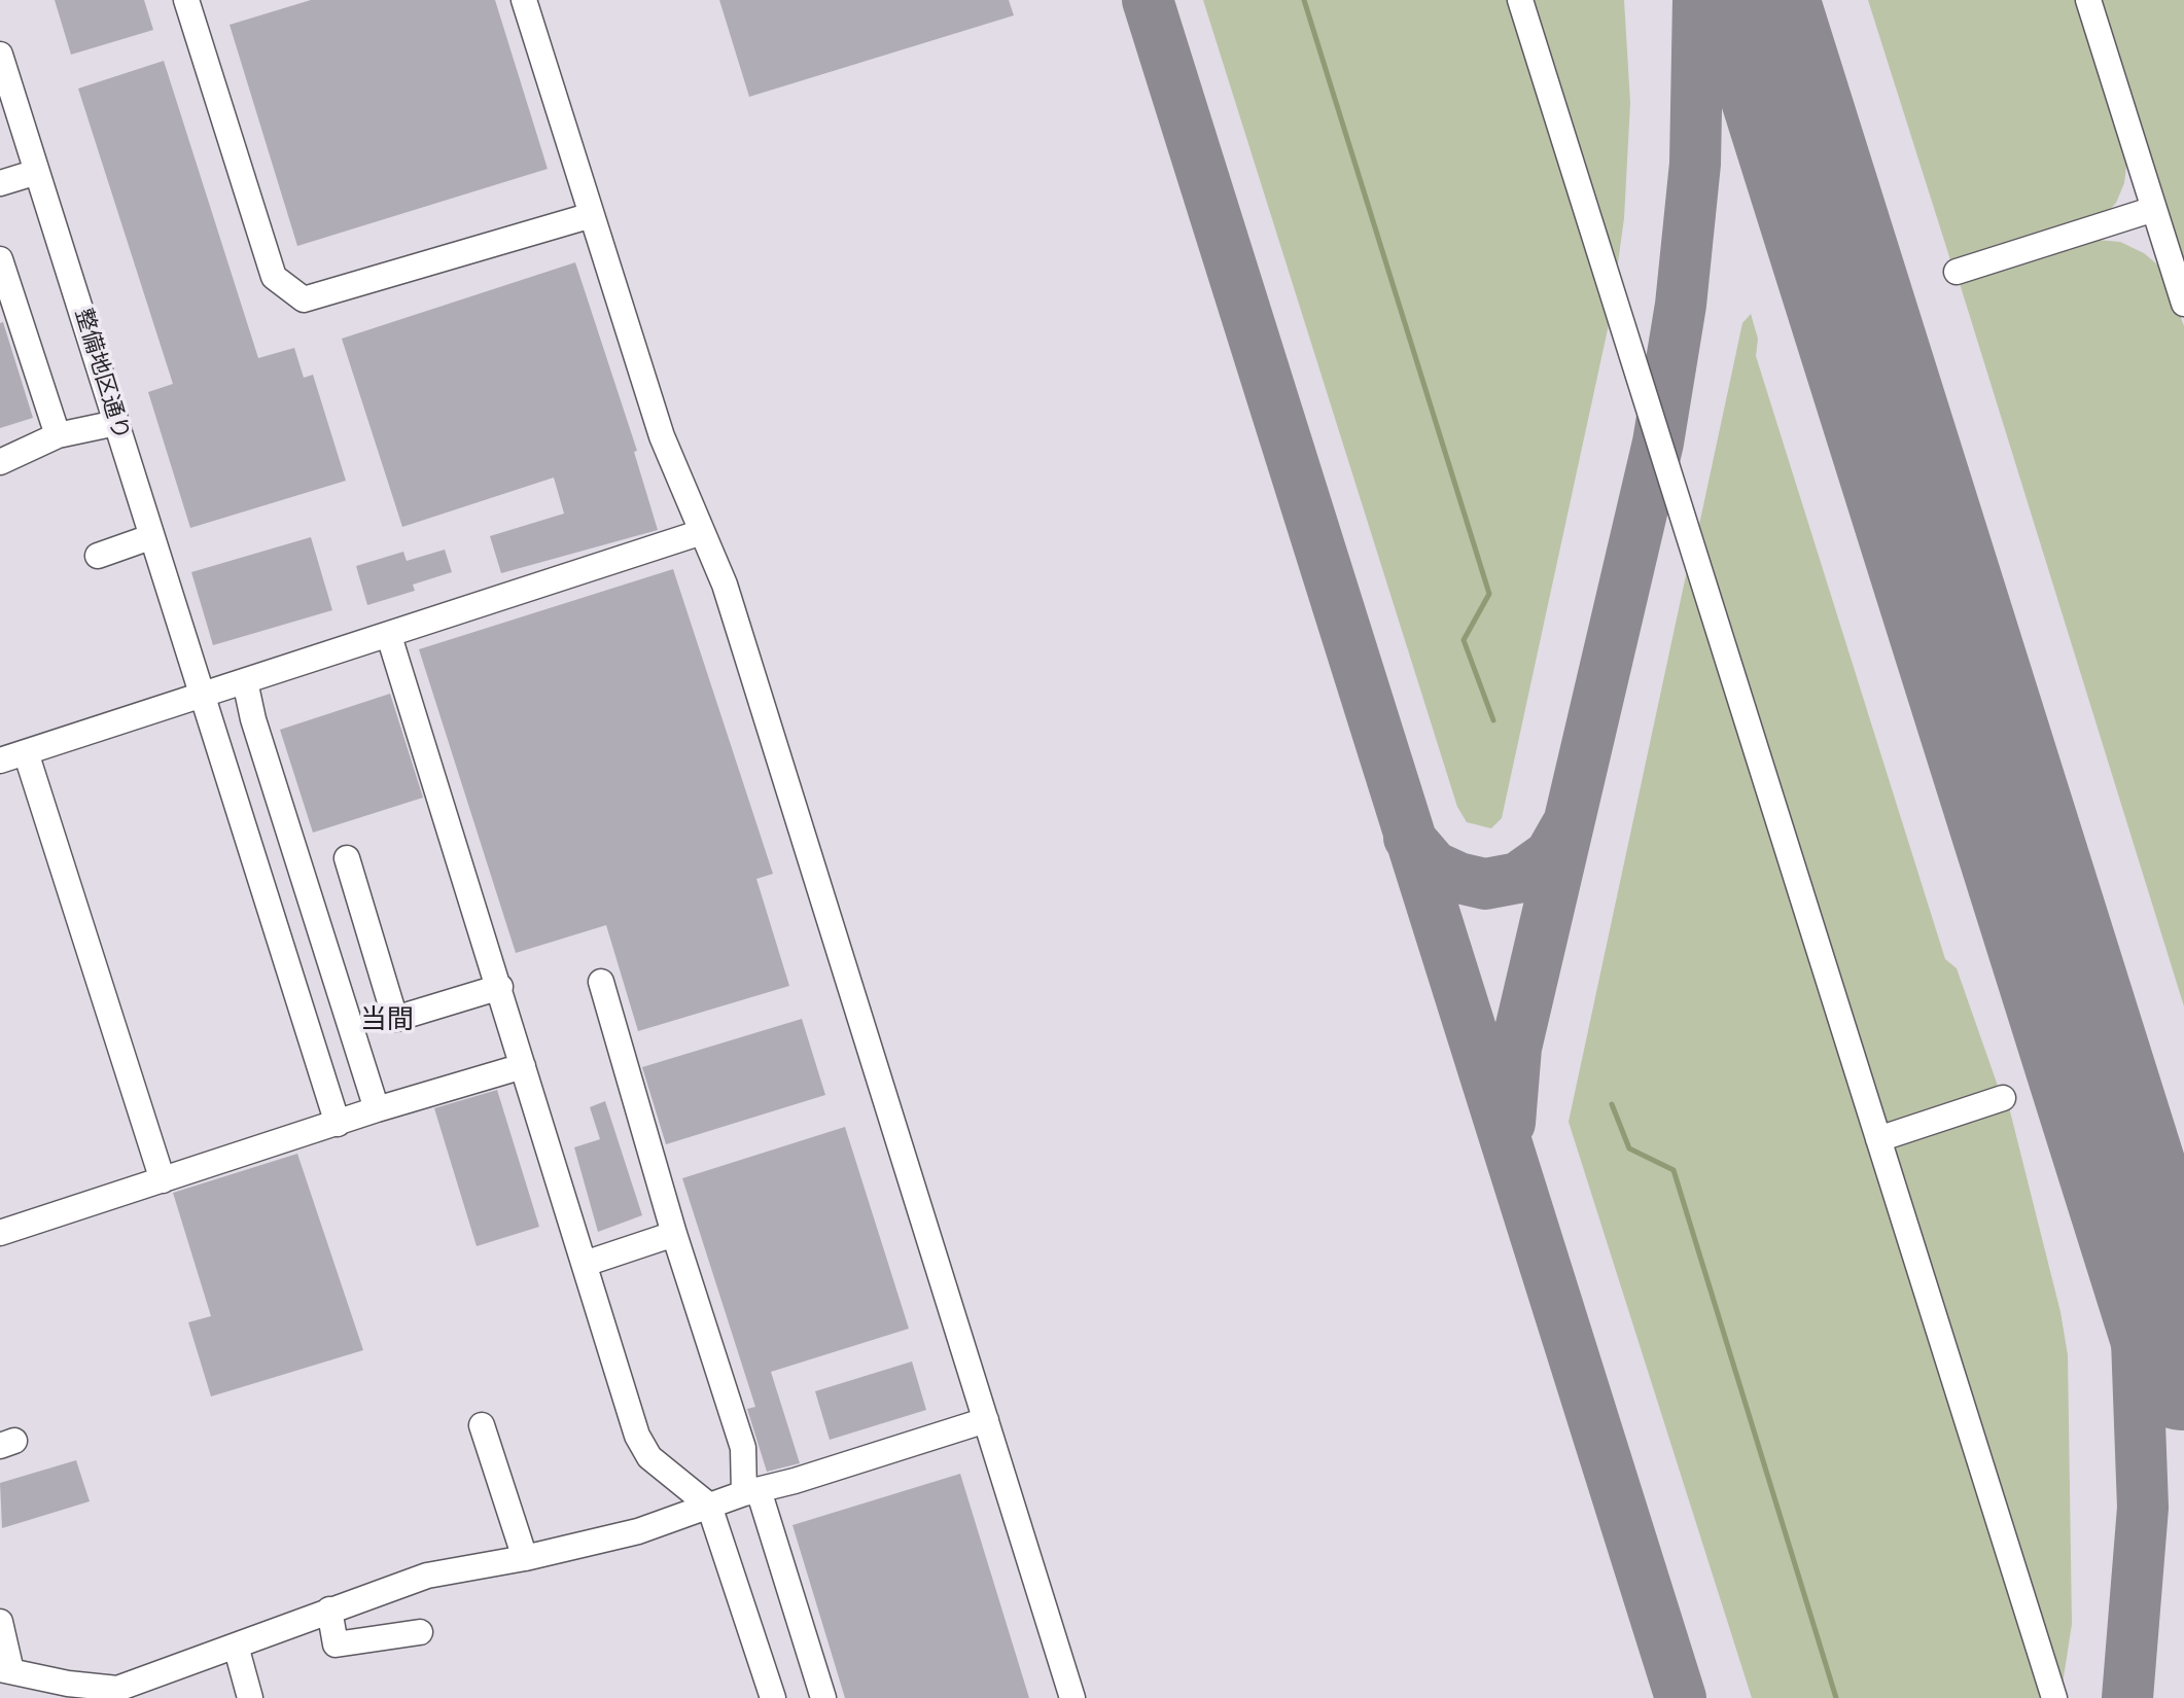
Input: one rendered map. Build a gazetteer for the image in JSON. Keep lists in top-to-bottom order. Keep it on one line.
{"streets":{"street":["整備地区通り"]},"districts":["当間"]}
